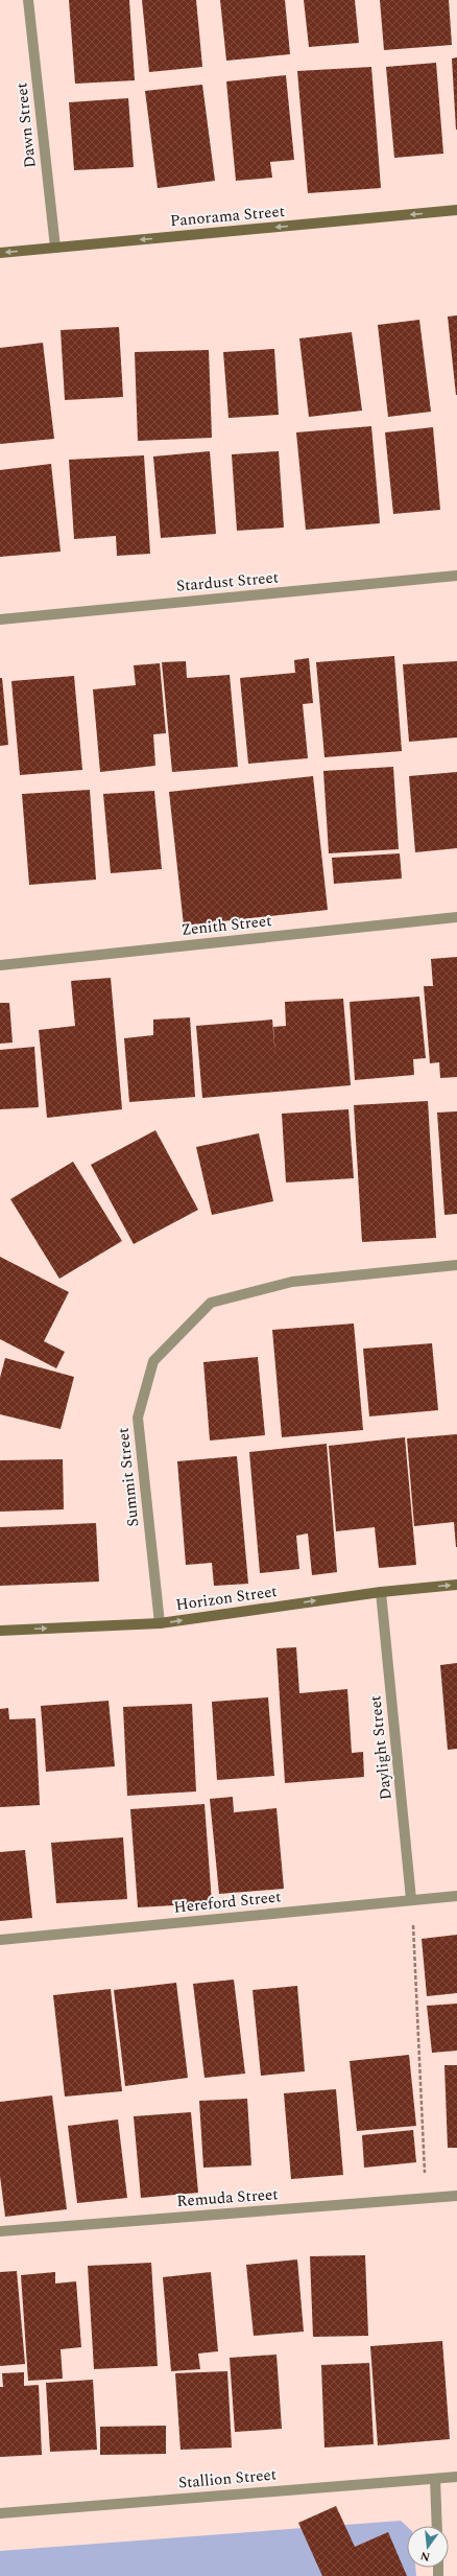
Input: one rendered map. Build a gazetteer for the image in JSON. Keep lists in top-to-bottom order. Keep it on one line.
{"streets":{"street":["Dawn Street","Panorama Street","Stardust Street","Zenith Street","Summit Street","Horizon Street","Daylight Street","Hereford Street","Remuda Street","Stallion Street"]},"crossings":[["Dawn Street","Panorama Street"],["Summit Street","Horizon Street"],["Horizon Street","Daylight Street"],["Daylight Street","Hereford Street"]],"one_way":["Panorama Street","Horizon Street"],"north":"bottom"}
